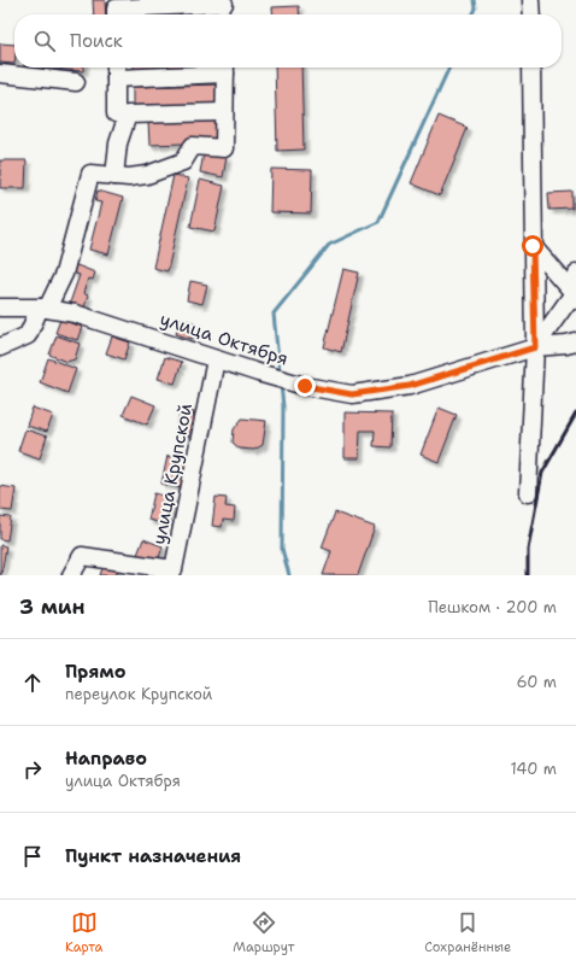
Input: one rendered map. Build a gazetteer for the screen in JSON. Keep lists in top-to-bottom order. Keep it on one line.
{"streets":{"street":["улица Октября","улица Крупской"]},"crossings":[["улица Октября","улица Крупской"]],"page":{"search":"Поиск","heading":["3 мин","Пешком · 200 m"],"list":[["Прямо","переулок Крупской","60 m"],["Направо","улица Октября","140 m"],"Пункт назначения"],"nav":["Карта","Маршрут","Сохранённые"]}}
